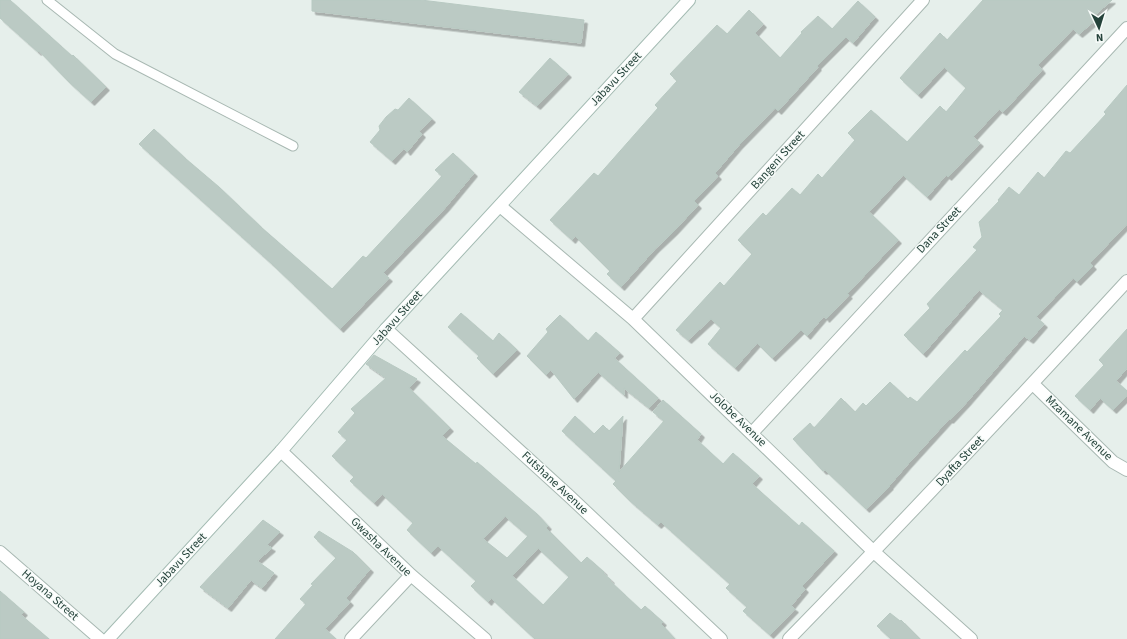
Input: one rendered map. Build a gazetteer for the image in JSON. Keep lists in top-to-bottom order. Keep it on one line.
{"streets":{"street":["Jabavu Street","Bangeni Street","Dana Street","Jolobe Avenue","Mzamane Avenue","Dyafta Street","Futshane Avenue","Gwasha Avenue","Hoyana Street"]},"crossings":[["Jabavu Street","Jolobe Avenue"],["Jabavu Street","Futshane Avenue"],["Jabavu Street","Gwasha Avenue"],["Bangeni Street","Jolobe Avenue"],["Dana Street","Jolobe Avenue"],["Jolobe Avenue","Dyafta Street"],["Mzamane Avenue","Dyafta Street"]],"north":"bottom"}
